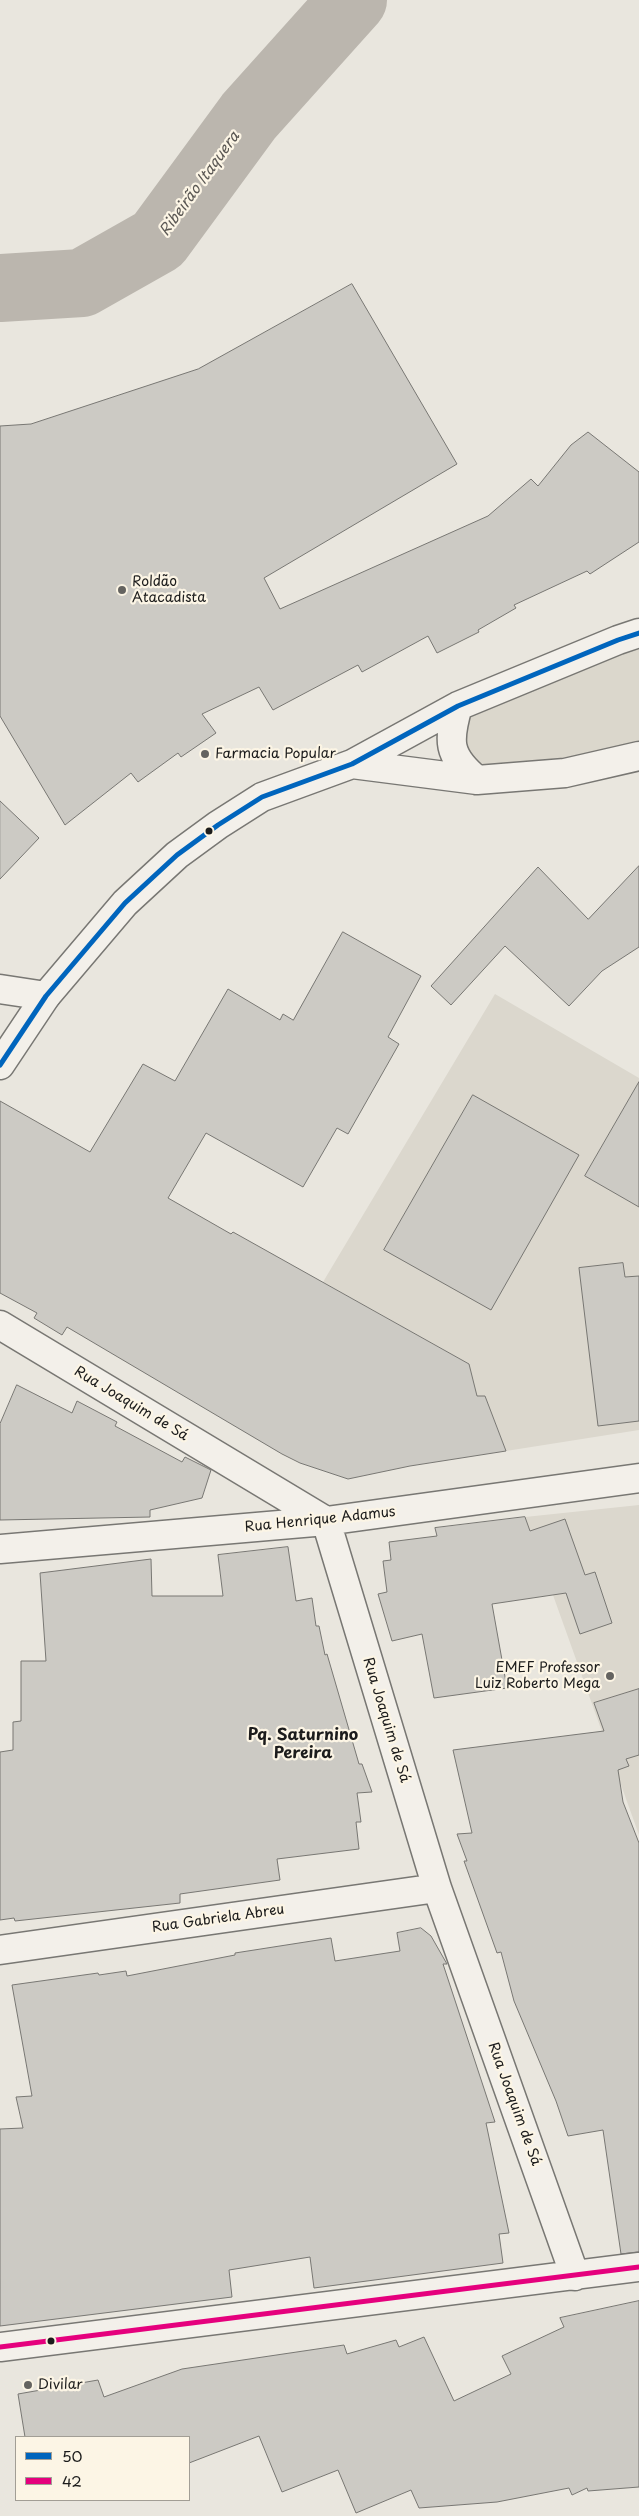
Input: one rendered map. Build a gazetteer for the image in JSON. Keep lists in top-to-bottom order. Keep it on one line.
{"streets":{"street":["Rua Joaquim de Sá","Rua Henrique Adamus","Rua Gabriela Abreu"]},"crossings":[["Rua Joaquim de Sá","Rua Henrique Adamus"],["Rua Joaquim de Sá","Rua Gabriela Abreu"]],"districts":["Pq. Saturnino Pereira"],"water":["Ribeirão Itaquera"],"places":["Roldão Atacadista","Farmacia Popular","EMEF Professor Luiz Roberto Mega","Divilar"],"lines":["transit line 50","transit line 42"],"legend":["50","42"]}
